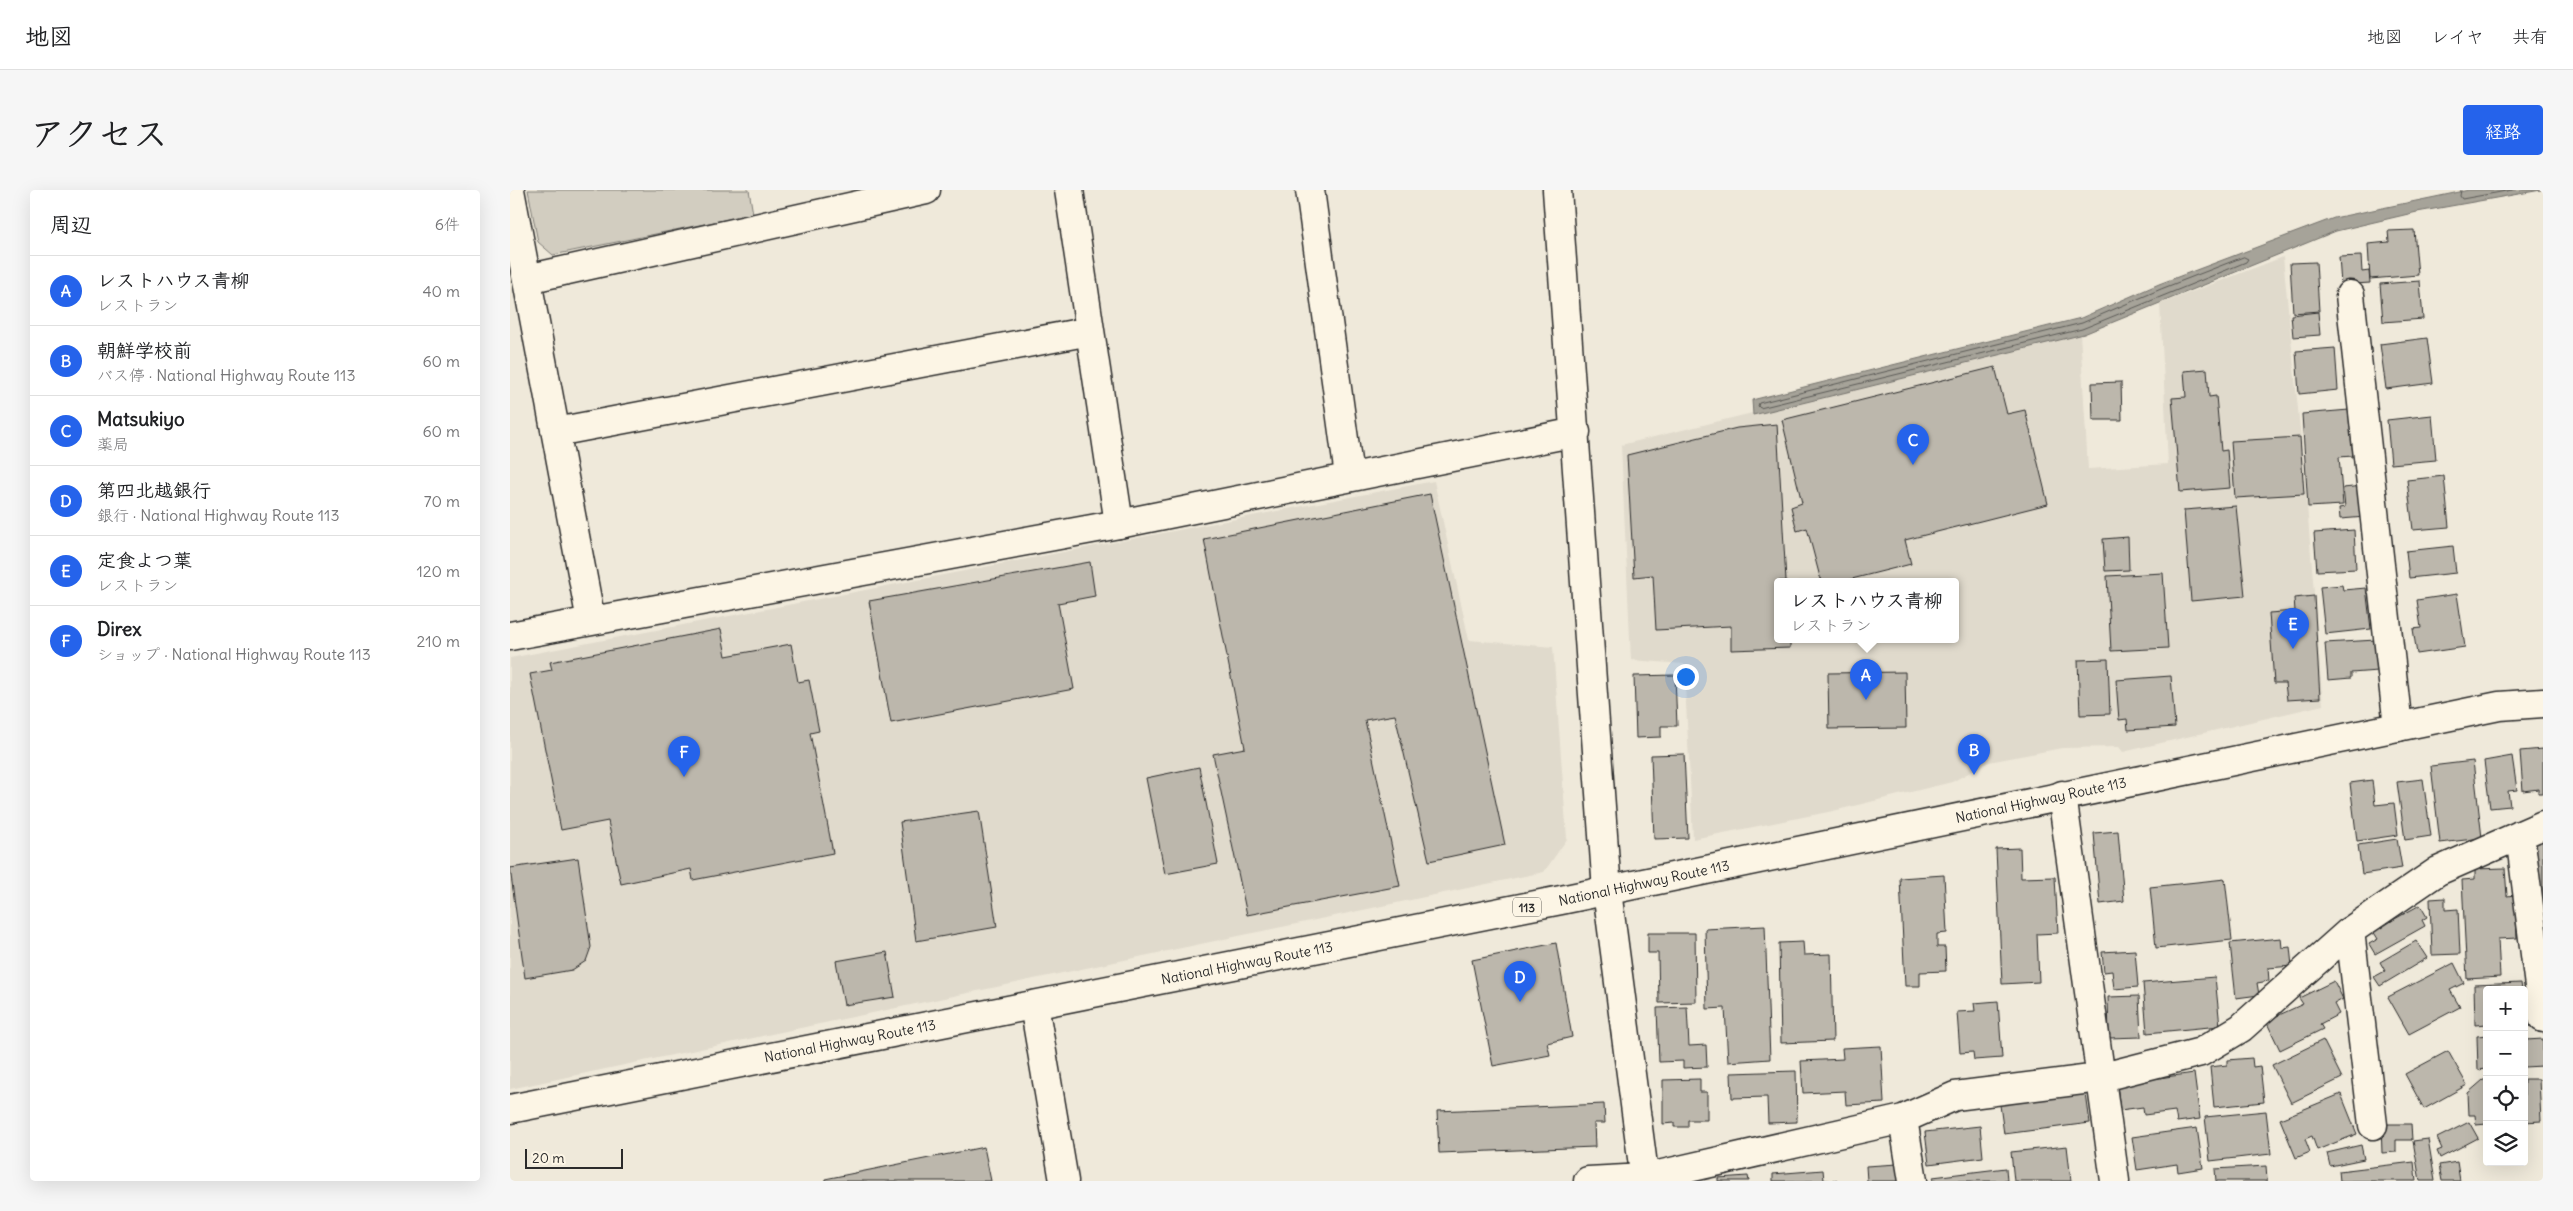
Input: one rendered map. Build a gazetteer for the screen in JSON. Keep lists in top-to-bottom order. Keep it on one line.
{"streets":{"main road":["National Highway Route 113","113"]},"scale_bar":"20 m","page":{"header":"地図","nav":["地図","レイヤ","共有"],"title":"アクセス","buttons":"経路","heading":["周辺","6件"],"list":[{"mark":"A","name":"レストハウス青柳","note":"レストラン","value":"40 m"},{"mark":"B","name":"朝鮮学校前","note":"バス停 · National Highway Route 113","value":"60 m"},{"mark":"C","name":"Matsukiyo","note":"薬局","value":"60 m"},{"mark":"D","name":"第四北越銀行","note":"銀行 · National Highway Route 113","value":"70 m"},{"mark":"E","name":"定食よつ葉","note":"レストラン","value":"120 m"},{"mark":"F","name":"Direx","note":"ショップ · National Highway Route 113","value":"210 m"}],"pins":["C","E","A","B","F","D"],"popup":["レストハウス青柳","レストラン"],"map_buttons":["+","−"],"scale":"20 m"}}
